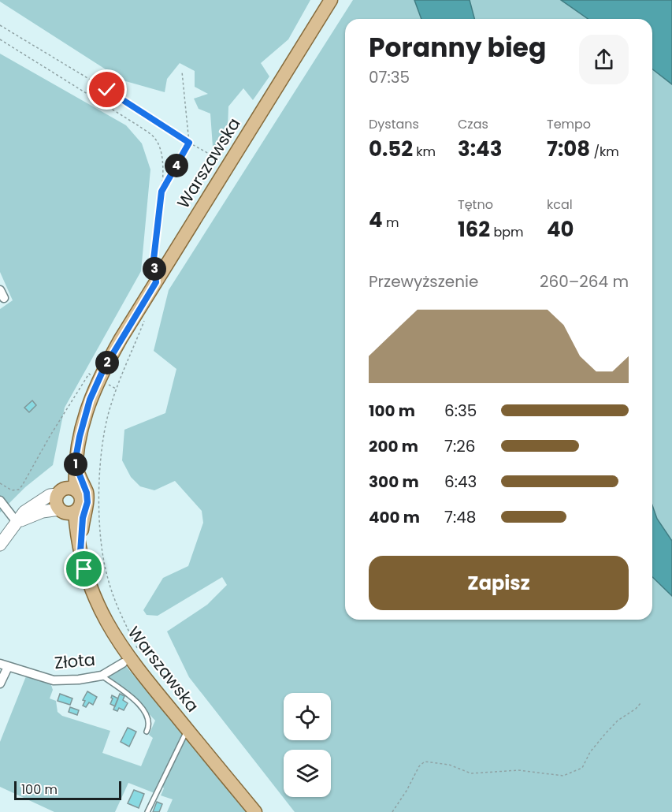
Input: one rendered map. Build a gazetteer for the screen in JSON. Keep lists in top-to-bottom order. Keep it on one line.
{"streets":{"main road":["Warszawska"],"street":["Złota"]},"scale_bar":"100 m","page":{"heading":["Poranny bieg","07:35"],"stats":[["Dystans","0.52 km"],["Czas","3:43"],["Tempo","7:08 /km"],["4 m"],["Tętno","162 bpm"],["kcal","40"]],"pins":["4","3","2","1"],"chart":["Przewyższenie","260–264 m"],"list":[{"name":"100 m","note":"6:35"},{"name":"200 m","note":"7:26"},{"name":"300 m","note":"6:43"},{"name":"400 m","note":"7:48"}],"buttons":"Zapisz","scale":"100 m"}}
